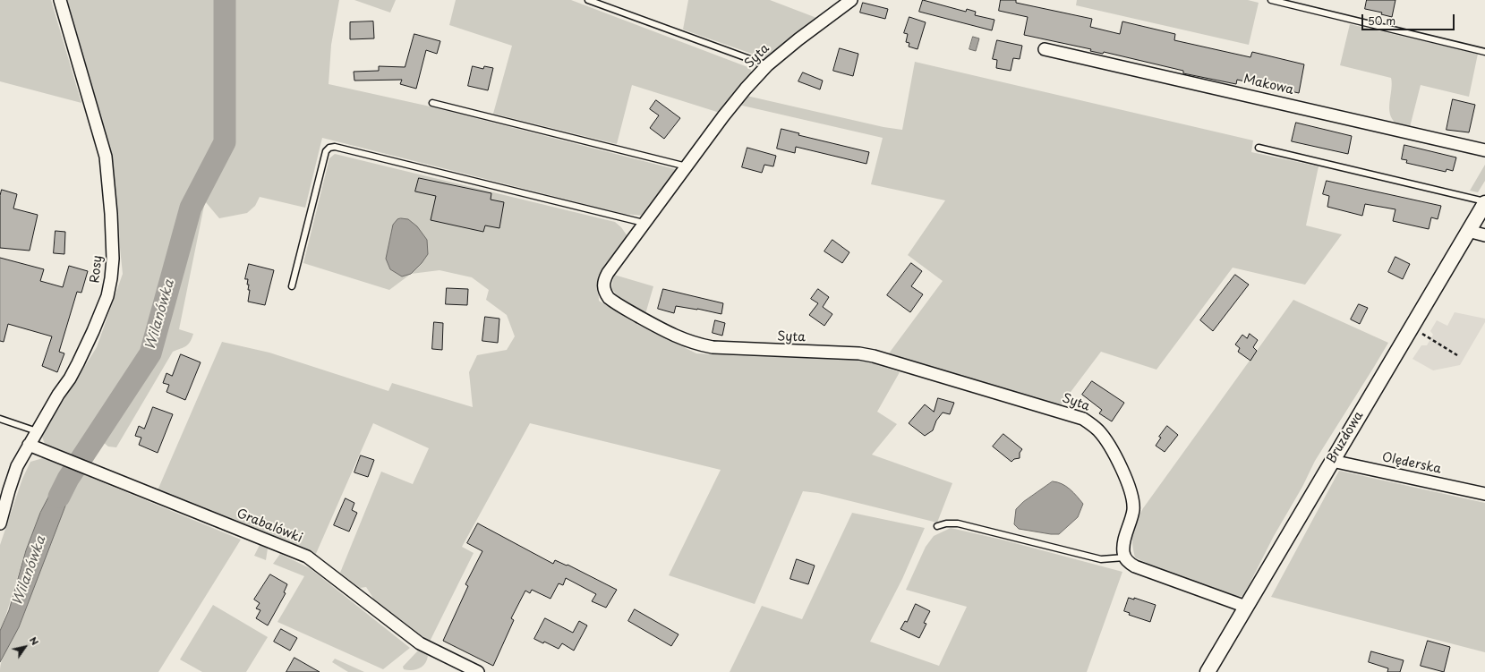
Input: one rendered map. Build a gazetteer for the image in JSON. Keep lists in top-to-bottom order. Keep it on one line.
{"streets":{"street":["Syta","Makowa","Rosy","Bruzdowa","Olęderska","Grabalówki"]},"crossings":[["Rosy","Grabalówki"],["Bruzdowa","Olęderska"]],"water":["Wilanówka"],"scale_bar":"50 m","north":"top right"}
